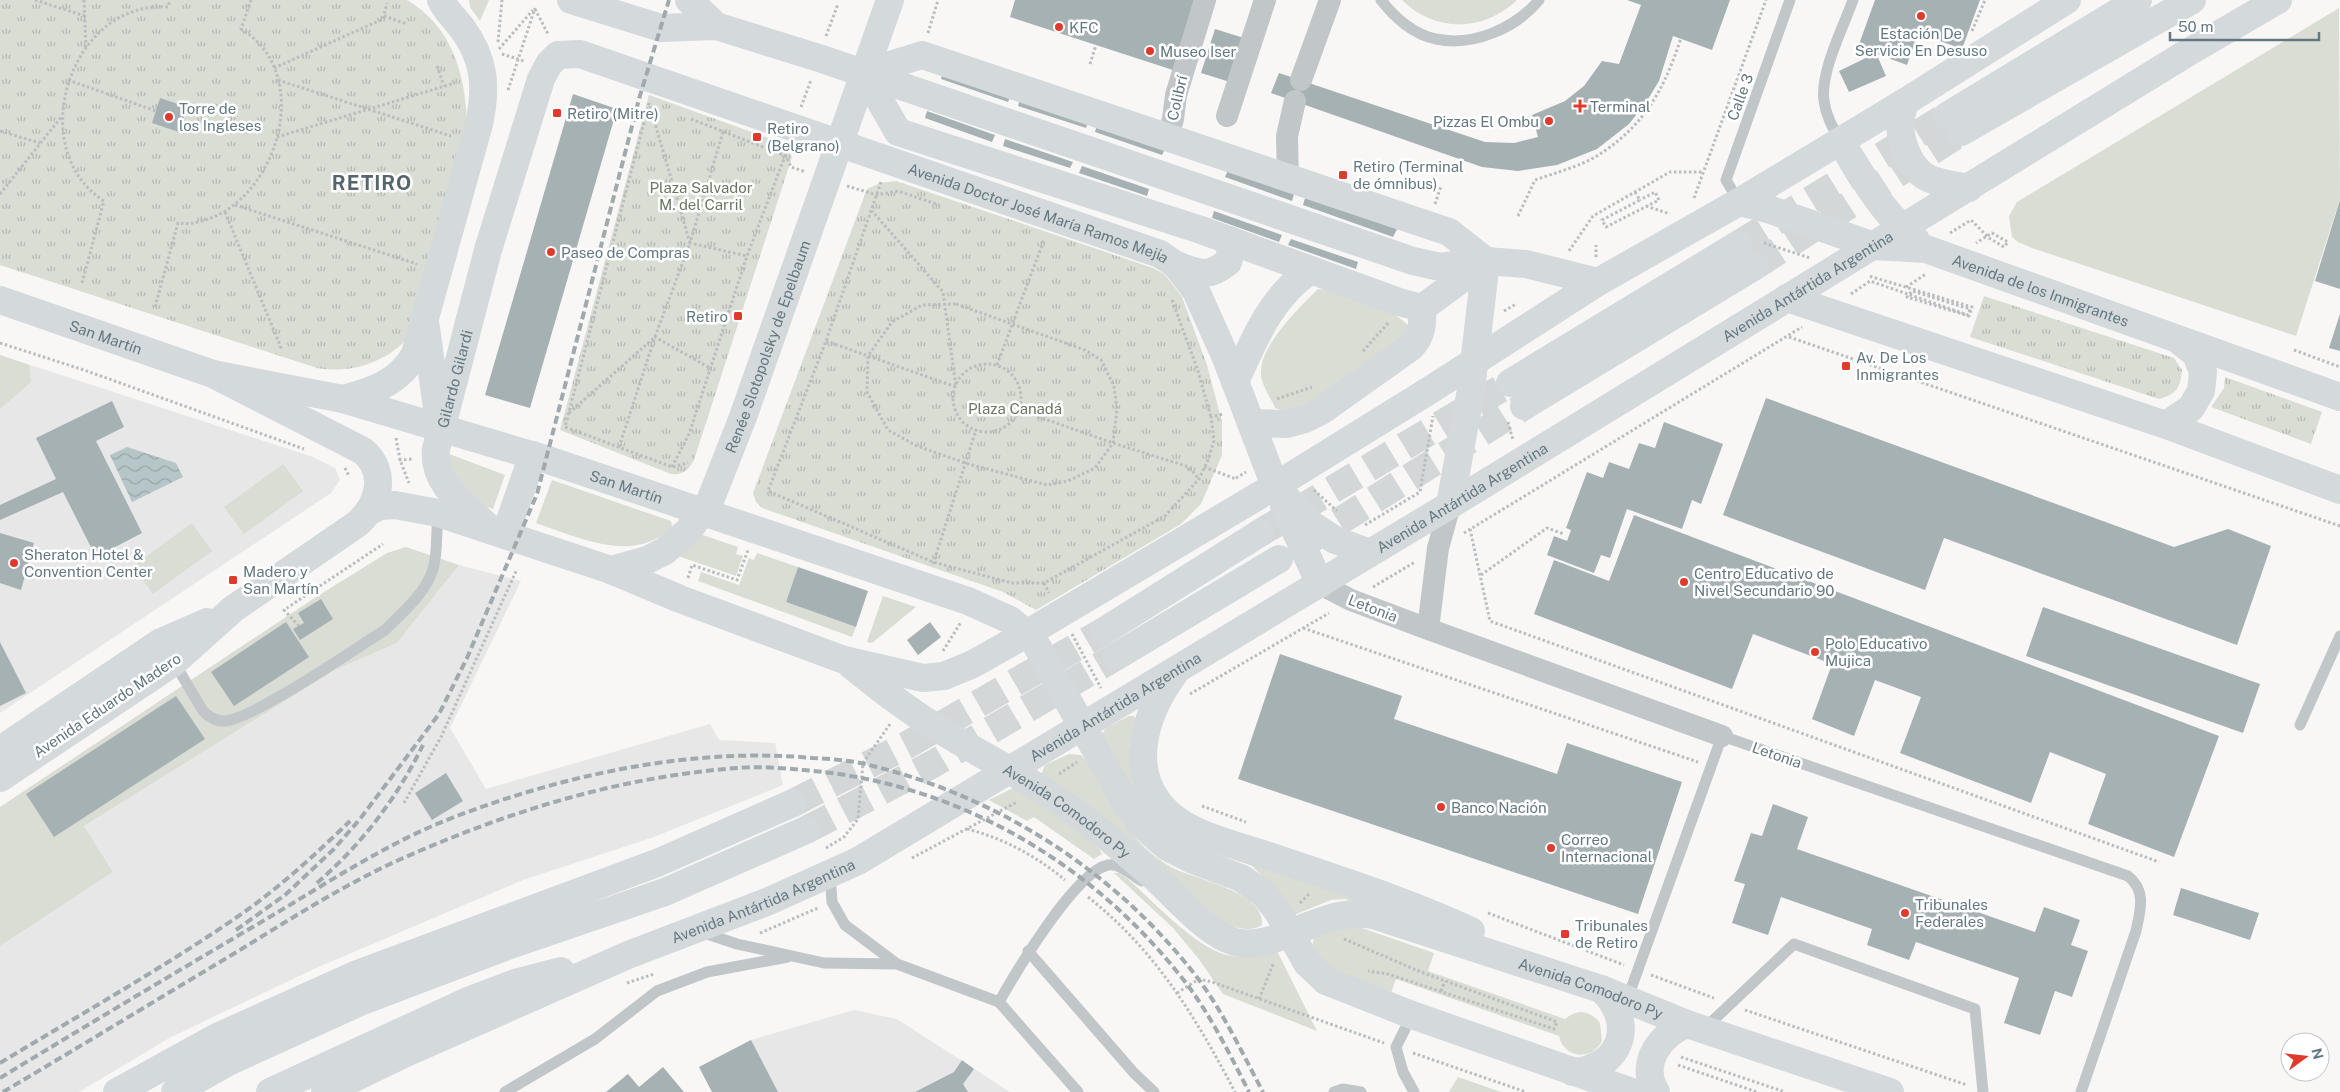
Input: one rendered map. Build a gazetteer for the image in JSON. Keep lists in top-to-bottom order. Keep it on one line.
{"streets":{"main road":["Avenida Doctor José María Ramos Mejía","Avenida Antártida Argentina","Avenida de los Inmigrantes","San Martín","Renée Slotopolsky de Epelbaum","Gilardo Gilardi","Avenida Eduardo Madero","Avenida Comodoro Py"],"street":["Colibrí","Letonia"],"lane":["Calle 3"]},"crossings":[["Calle 3","Avenida de los Inmigrantes"],["Avenida Doctor José María Ramos Mejía","Avenida Antártida Argentina"],["Avenida Doctor José María Ramos Mejía","Renée Slotopolsky de Epelbaum"],["Avenida Doctor José María Ramos Mejía","Gilardo Gilardi"],["Avenida Antártida Argentina","Avenida de los Inmigrantes"],["Avenida Antártida Argentina","Letonia"],["Avenida Antártida Argentina","Avenida Comodoro Py"],["San Martín","Renée Slotopolsky de Epelbaum"],["San Martín","Gilardo Gilardi"],["San Martín","Avenida Eduardo Madero"],["San Martín","Avenida Comodoro Py"]],"districts":["RETIRO"],"parks":["Plaza Salvador M. del Carril","Plaza Canadá"],"places":{"other":["Estación De Servicio En Desuso","KFC","Museo Iser","Torre de los Ingleses","Pizzas El Ombu","Paseo de Compras","Sheraton Hotel & Convention Center","Centro Educativo de Nivel Secundario 90","Polo Educativo Mujica","Banco Nación","Correo Internacional","Tribunales Federales"],"health":["Terminal"],"transit":["Retiro (Mitre)","Retiro (Belgrano)","Retiro (Terminal de ómnibus)","Retiro","Av. De Los Inmigrantes","Madero y San Martín","Tribunales de Retiro"]},"scale_bar":"50 m","north":"right"}
